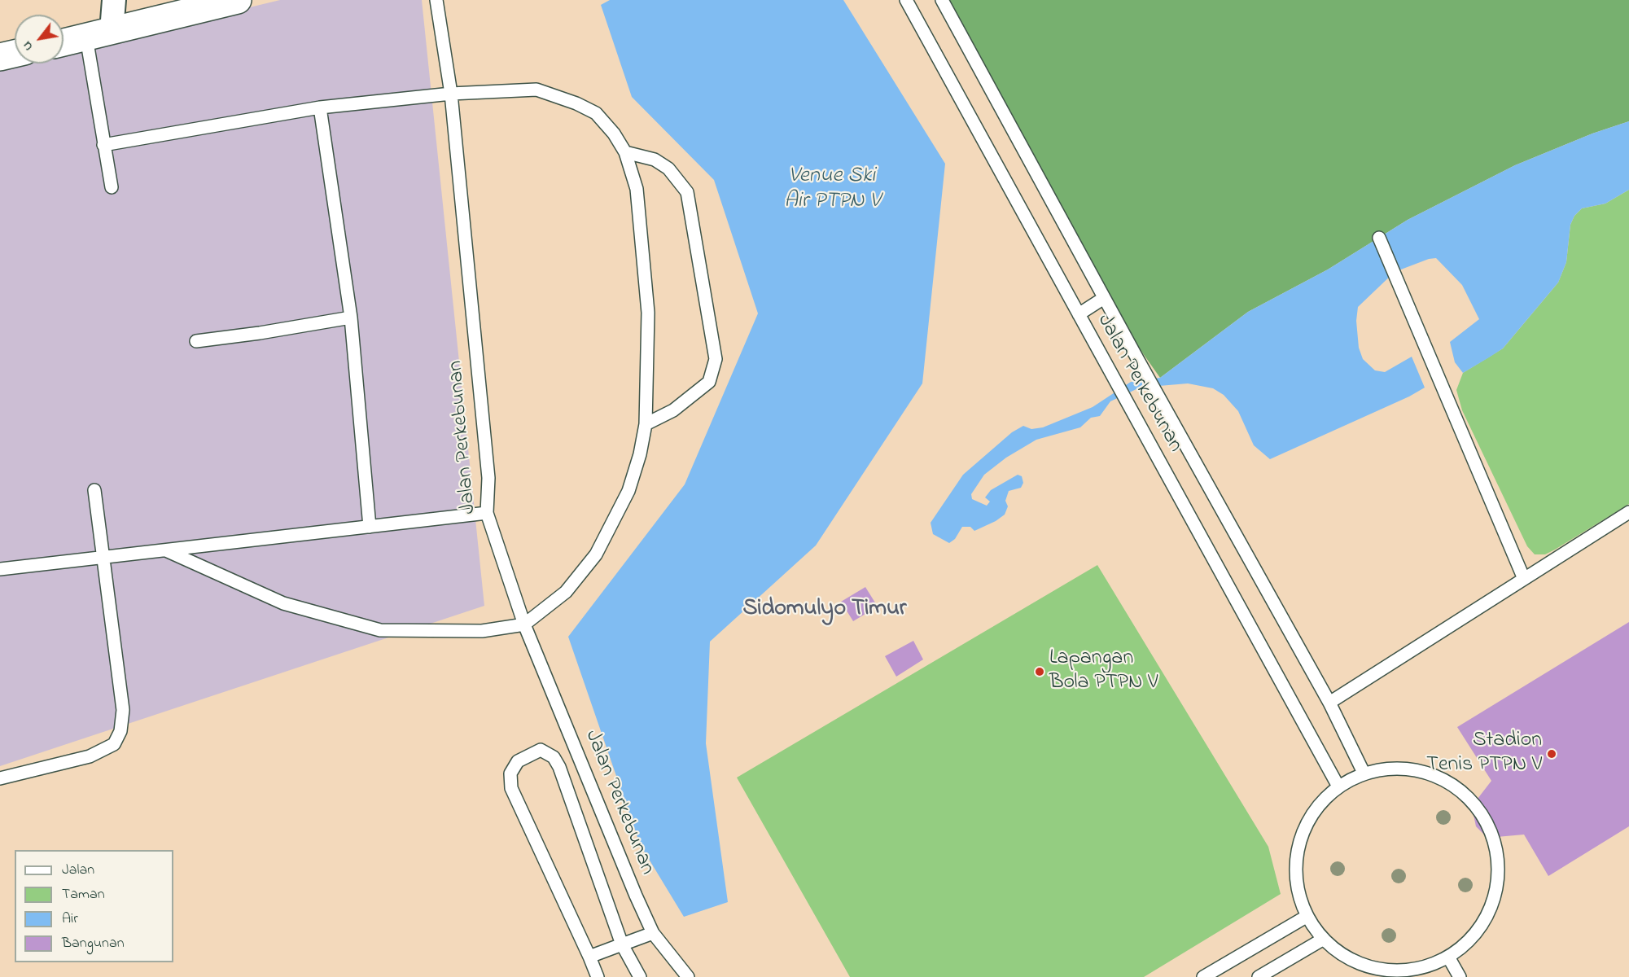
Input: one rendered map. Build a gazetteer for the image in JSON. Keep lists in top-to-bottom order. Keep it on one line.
{"streets":{"lane":["Jalan Perkebunan"]},"districts":["Sidomulyo Timur"],"water":["Venue Ski Air PTPN V"],"places":["Lapangan Bola PTPN V","Stadion Tenis PTPN V"],"legend":["Jalan","Taman","Air","Bangunan"],"north":"bottom left"}
